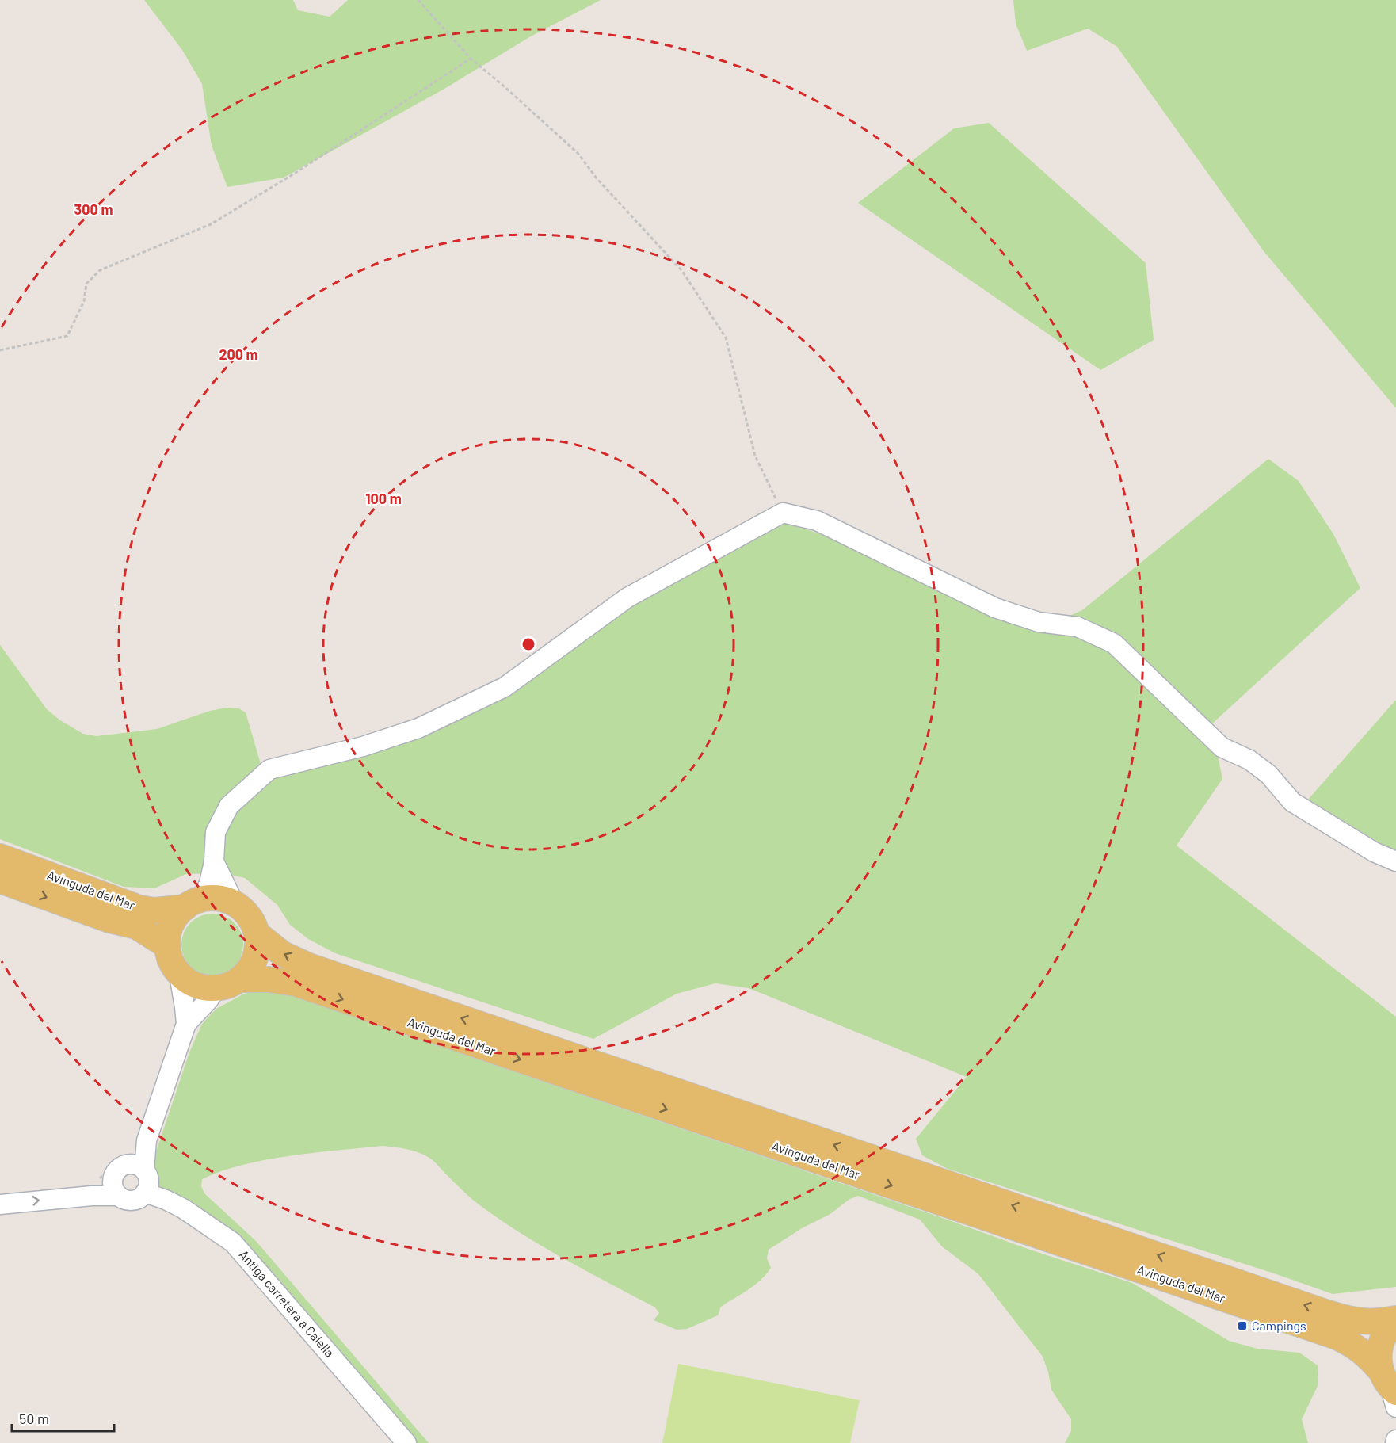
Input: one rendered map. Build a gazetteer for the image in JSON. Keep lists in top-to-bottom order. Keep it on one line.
{"streets":{"main road":["Avinguda del Mar"],"street":["Antiga carretera a Calella"]},"places":{"transit":["Campings"]},"scale_bar":"50 m","rings":["300 m","200 m","100 m"]}
